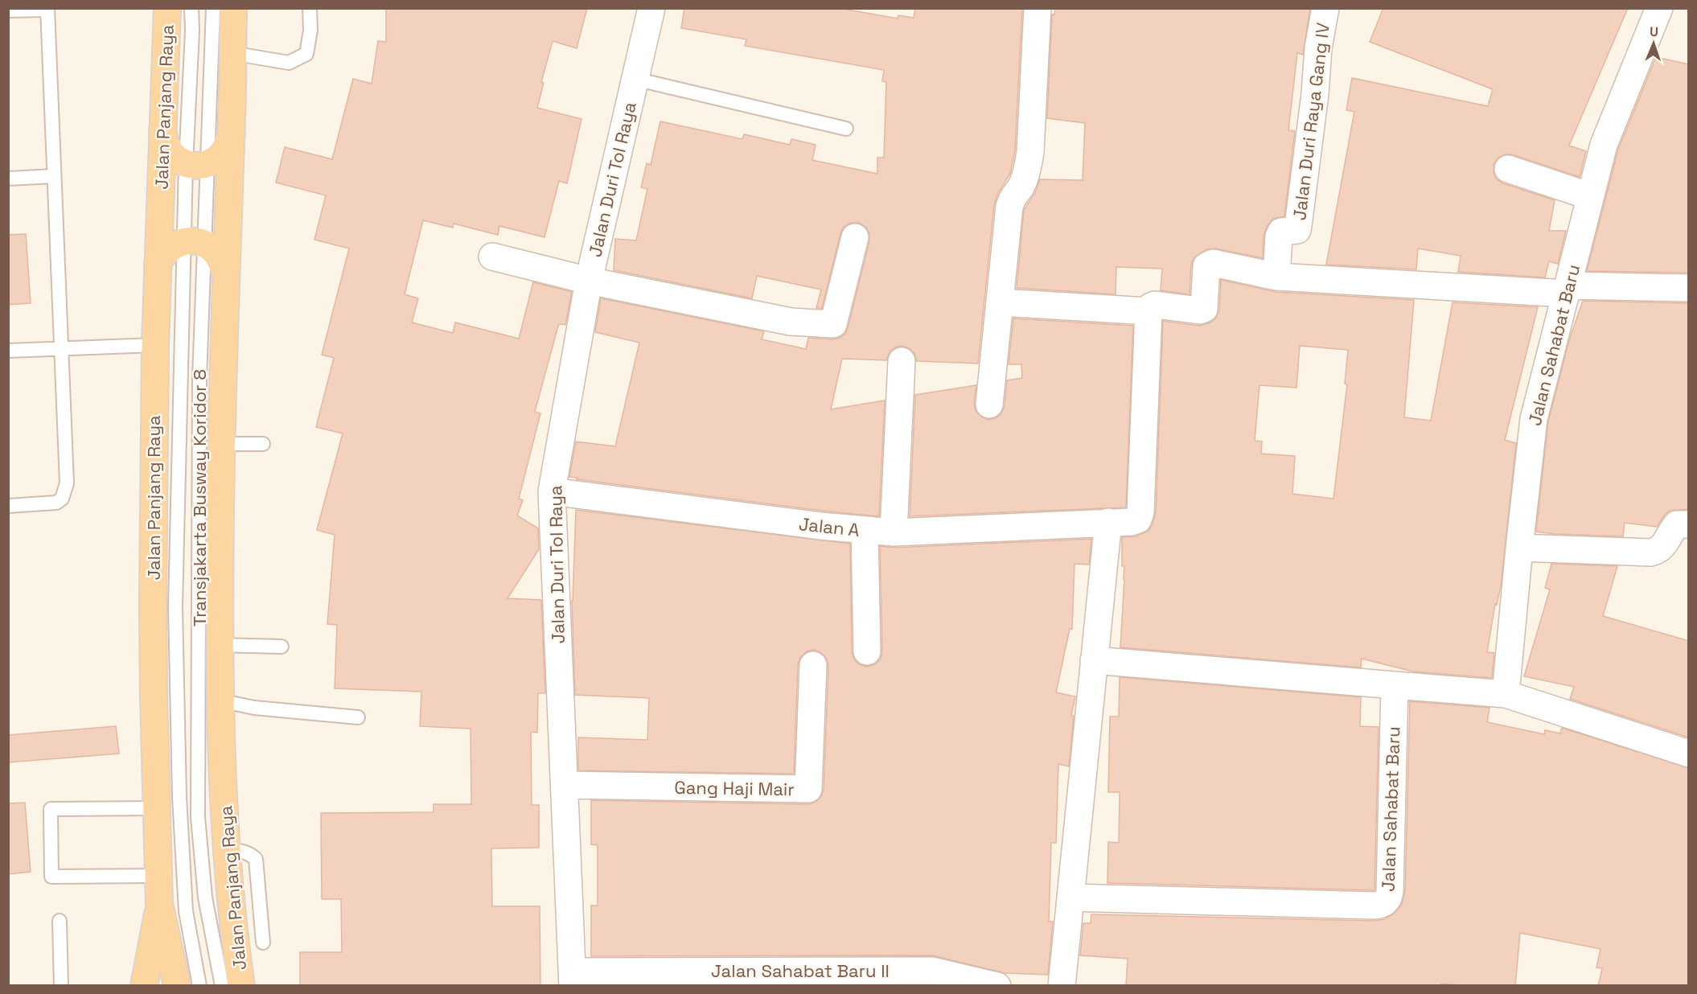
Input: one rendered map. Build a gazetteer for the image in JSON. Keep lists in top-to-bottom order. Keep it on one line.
{"streets":{"main road":["Jalan Panjang Raya"],"street":["Jalan Duri Raya Gang IV","Jalan Duri Tol Raya","Jalan Sahabat Baru","Jalan A","Gang Haji Mair","Jalan Sahabat Baru II"],"lane":["Transjakarta Busway Koridor 8"]},"crossings":[["Jalan Duri Tol Raya","Jalan A"],["Jalan Duri Tol Raya","Gang Haji Mair"],["Jalan Duri Tol Raya","Jalan Sahabat Baru II"]],"north":"top"}
